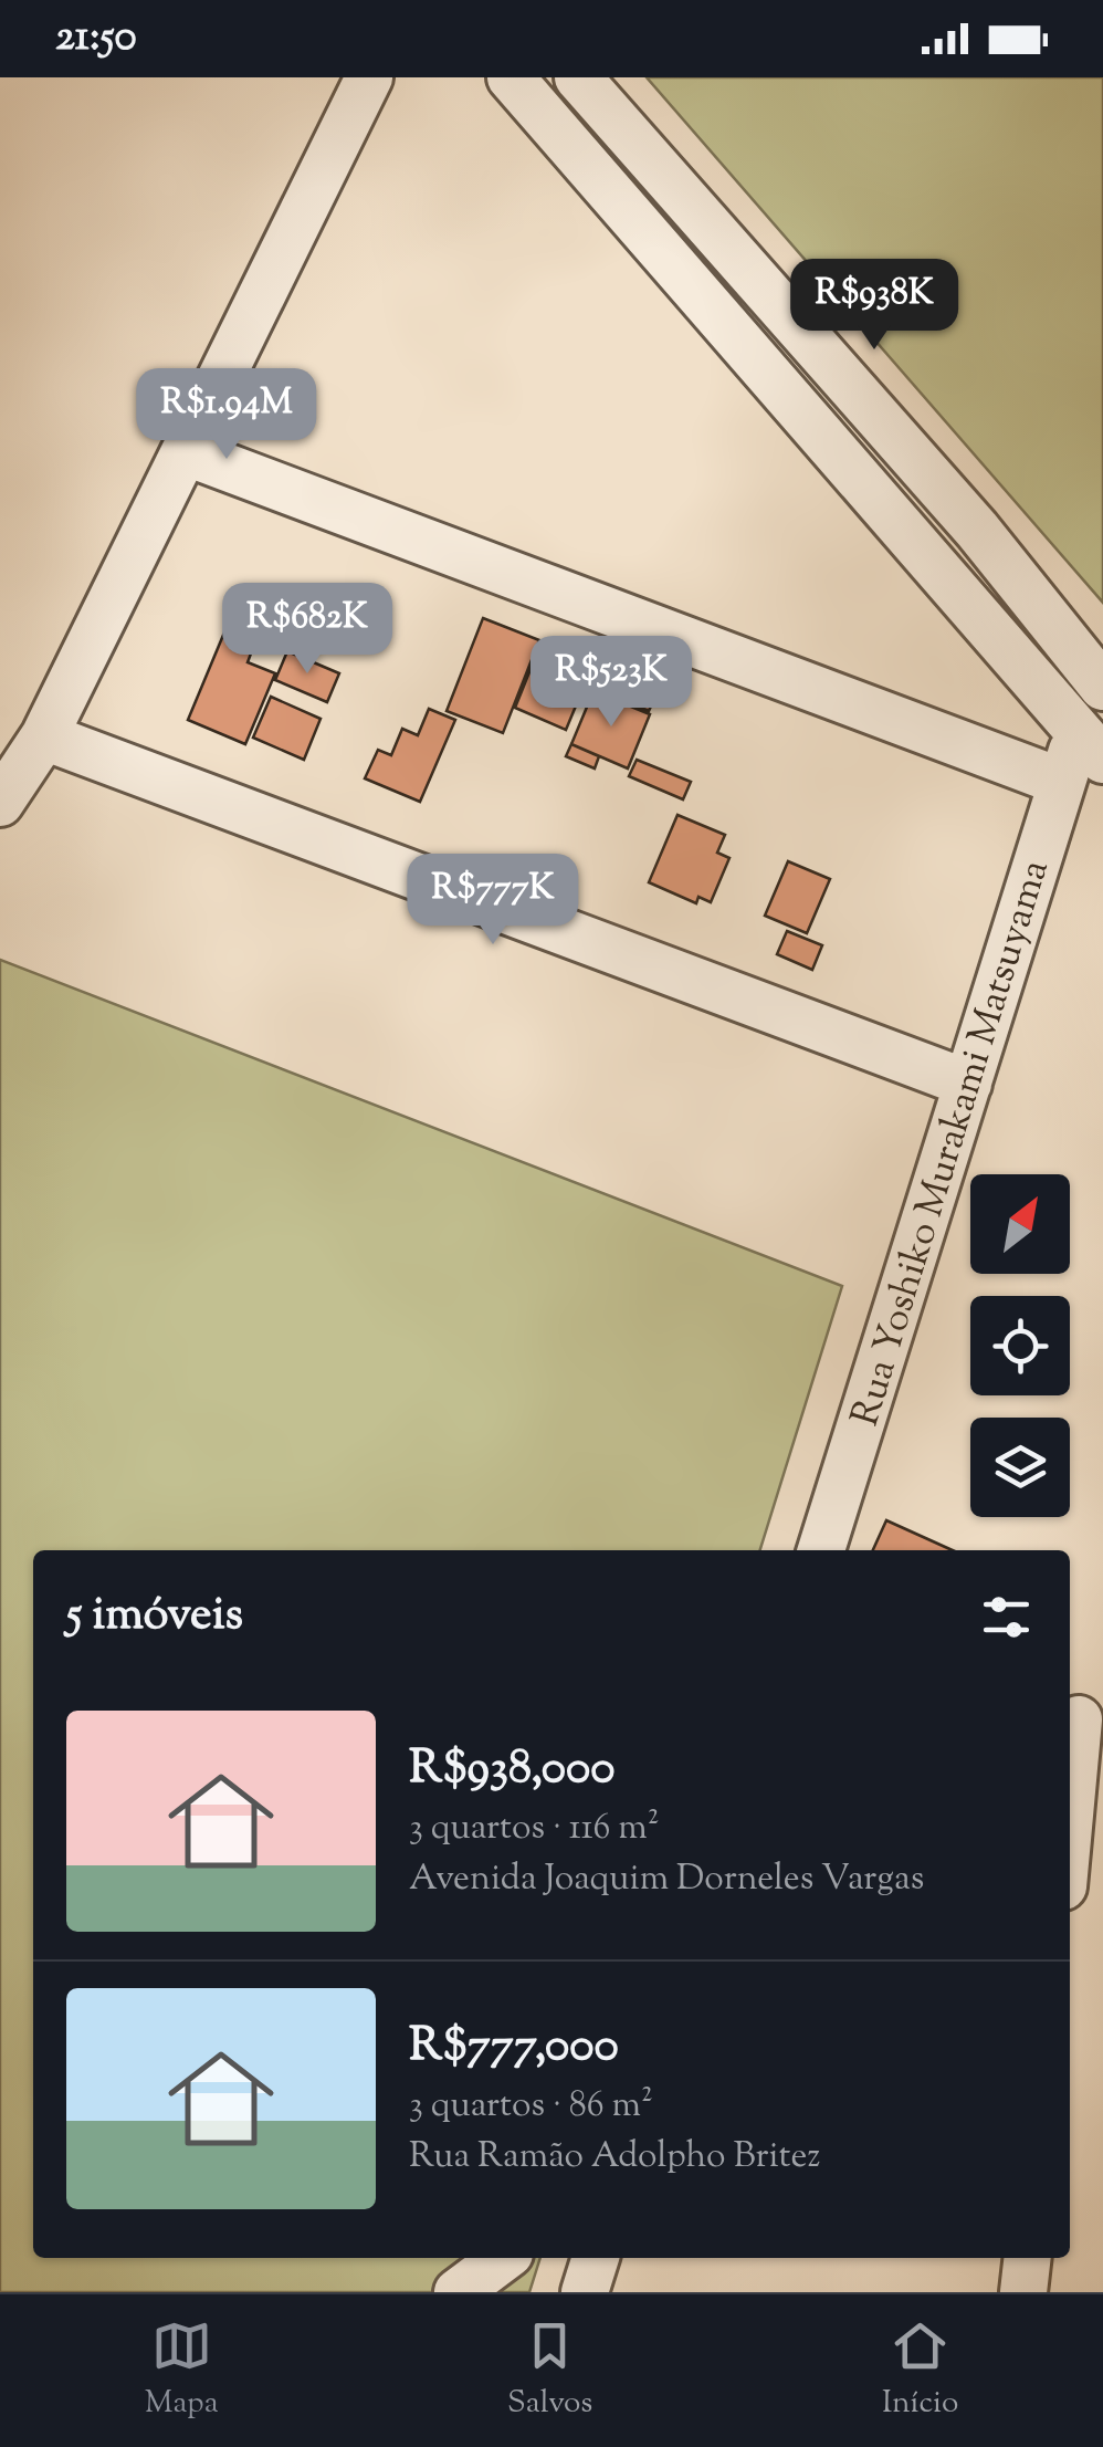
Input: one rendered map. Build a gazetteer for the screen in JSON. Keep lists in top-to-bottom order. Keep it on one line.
{"streets":{"street":["Rua Yoshiko Murakami Matsuyama"]},"north":"top right","page":{"status":"21:50","price":["R$938K","R$1.94M","R$682K","R$523K","R$777K"],"heading":"5 imóveis","list":[{"name":"R$938,000","note":"3 quartos · 116 m² · Avenida Joaquim Dorneles Vargas"},{"name":"R$777,000","note":"3 quartos · 86 m² · Rua Ramão Adolpho Britez"}],"tabs":["Mapa","Salvos","Início"]}}
